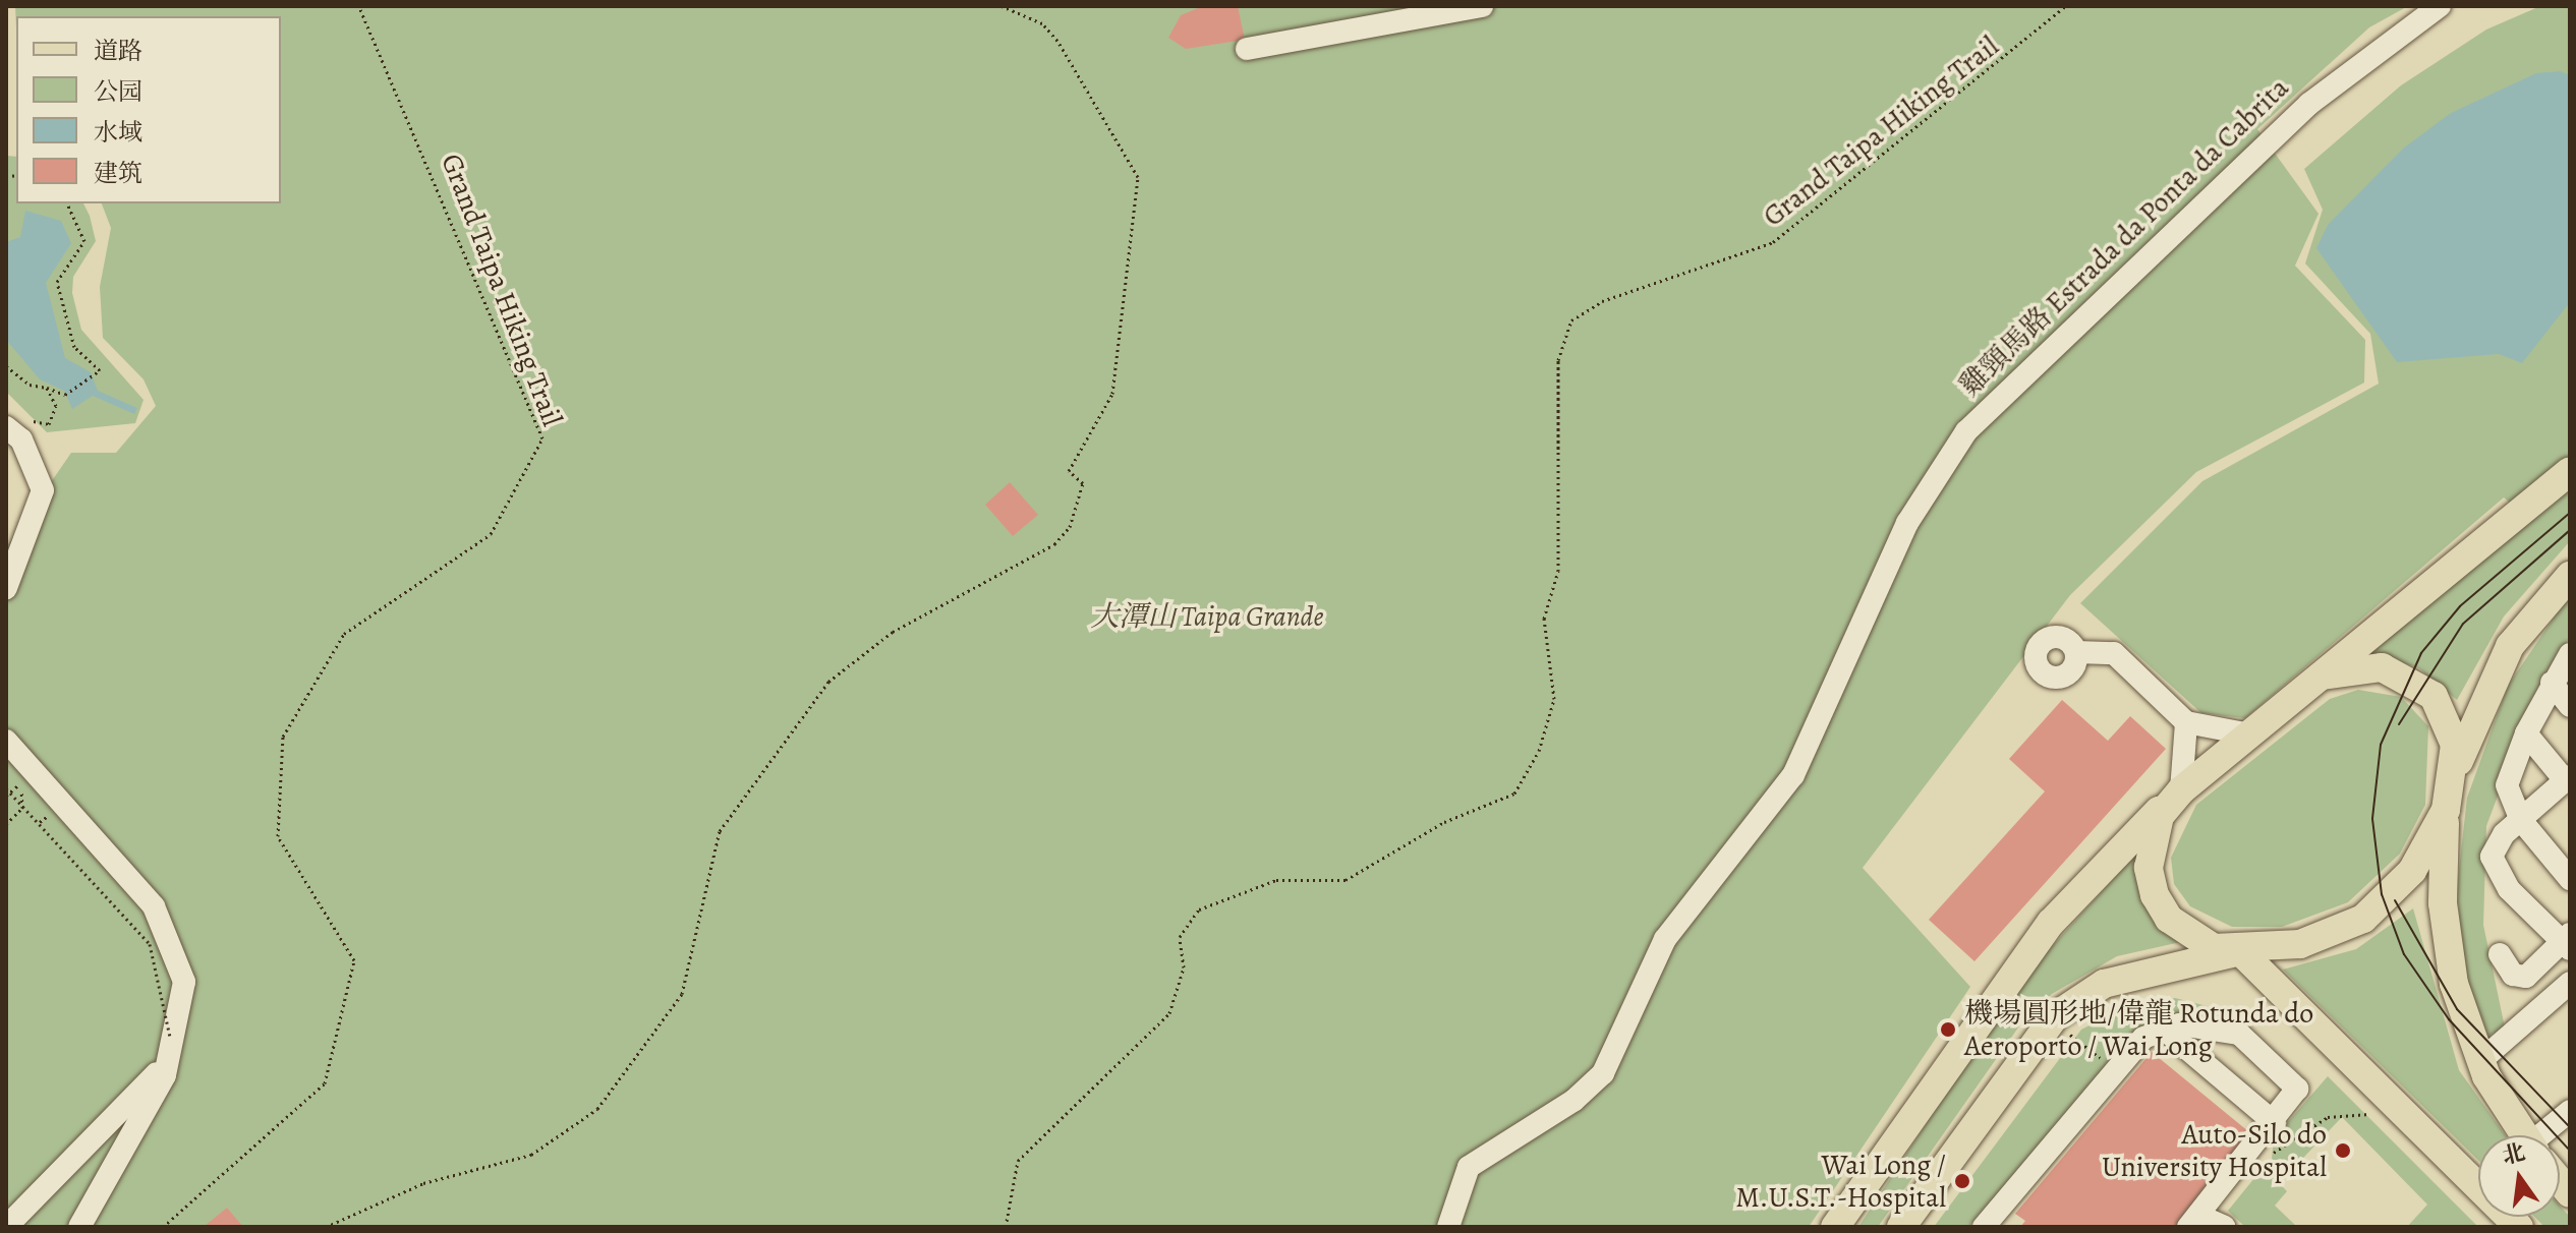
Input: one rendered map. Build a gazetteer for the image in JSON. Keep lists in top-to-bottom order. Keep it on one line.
{"streets":{"street":["雞頸馬路 Estrada da Ponta da Cabrita"],"path":["Grand Taipa Hiking Trail"]},"parks":["大潭山 Taipa Grande"],"places":["機場圓形地/偉龍 Rotunda do Aeroporto / Wai Long","Auto-Silo do University Hospital","Wai Long / M.U.S.T.-Hospital"],"legend":["道路","公园","水域","建筑"],"north":"top"}
